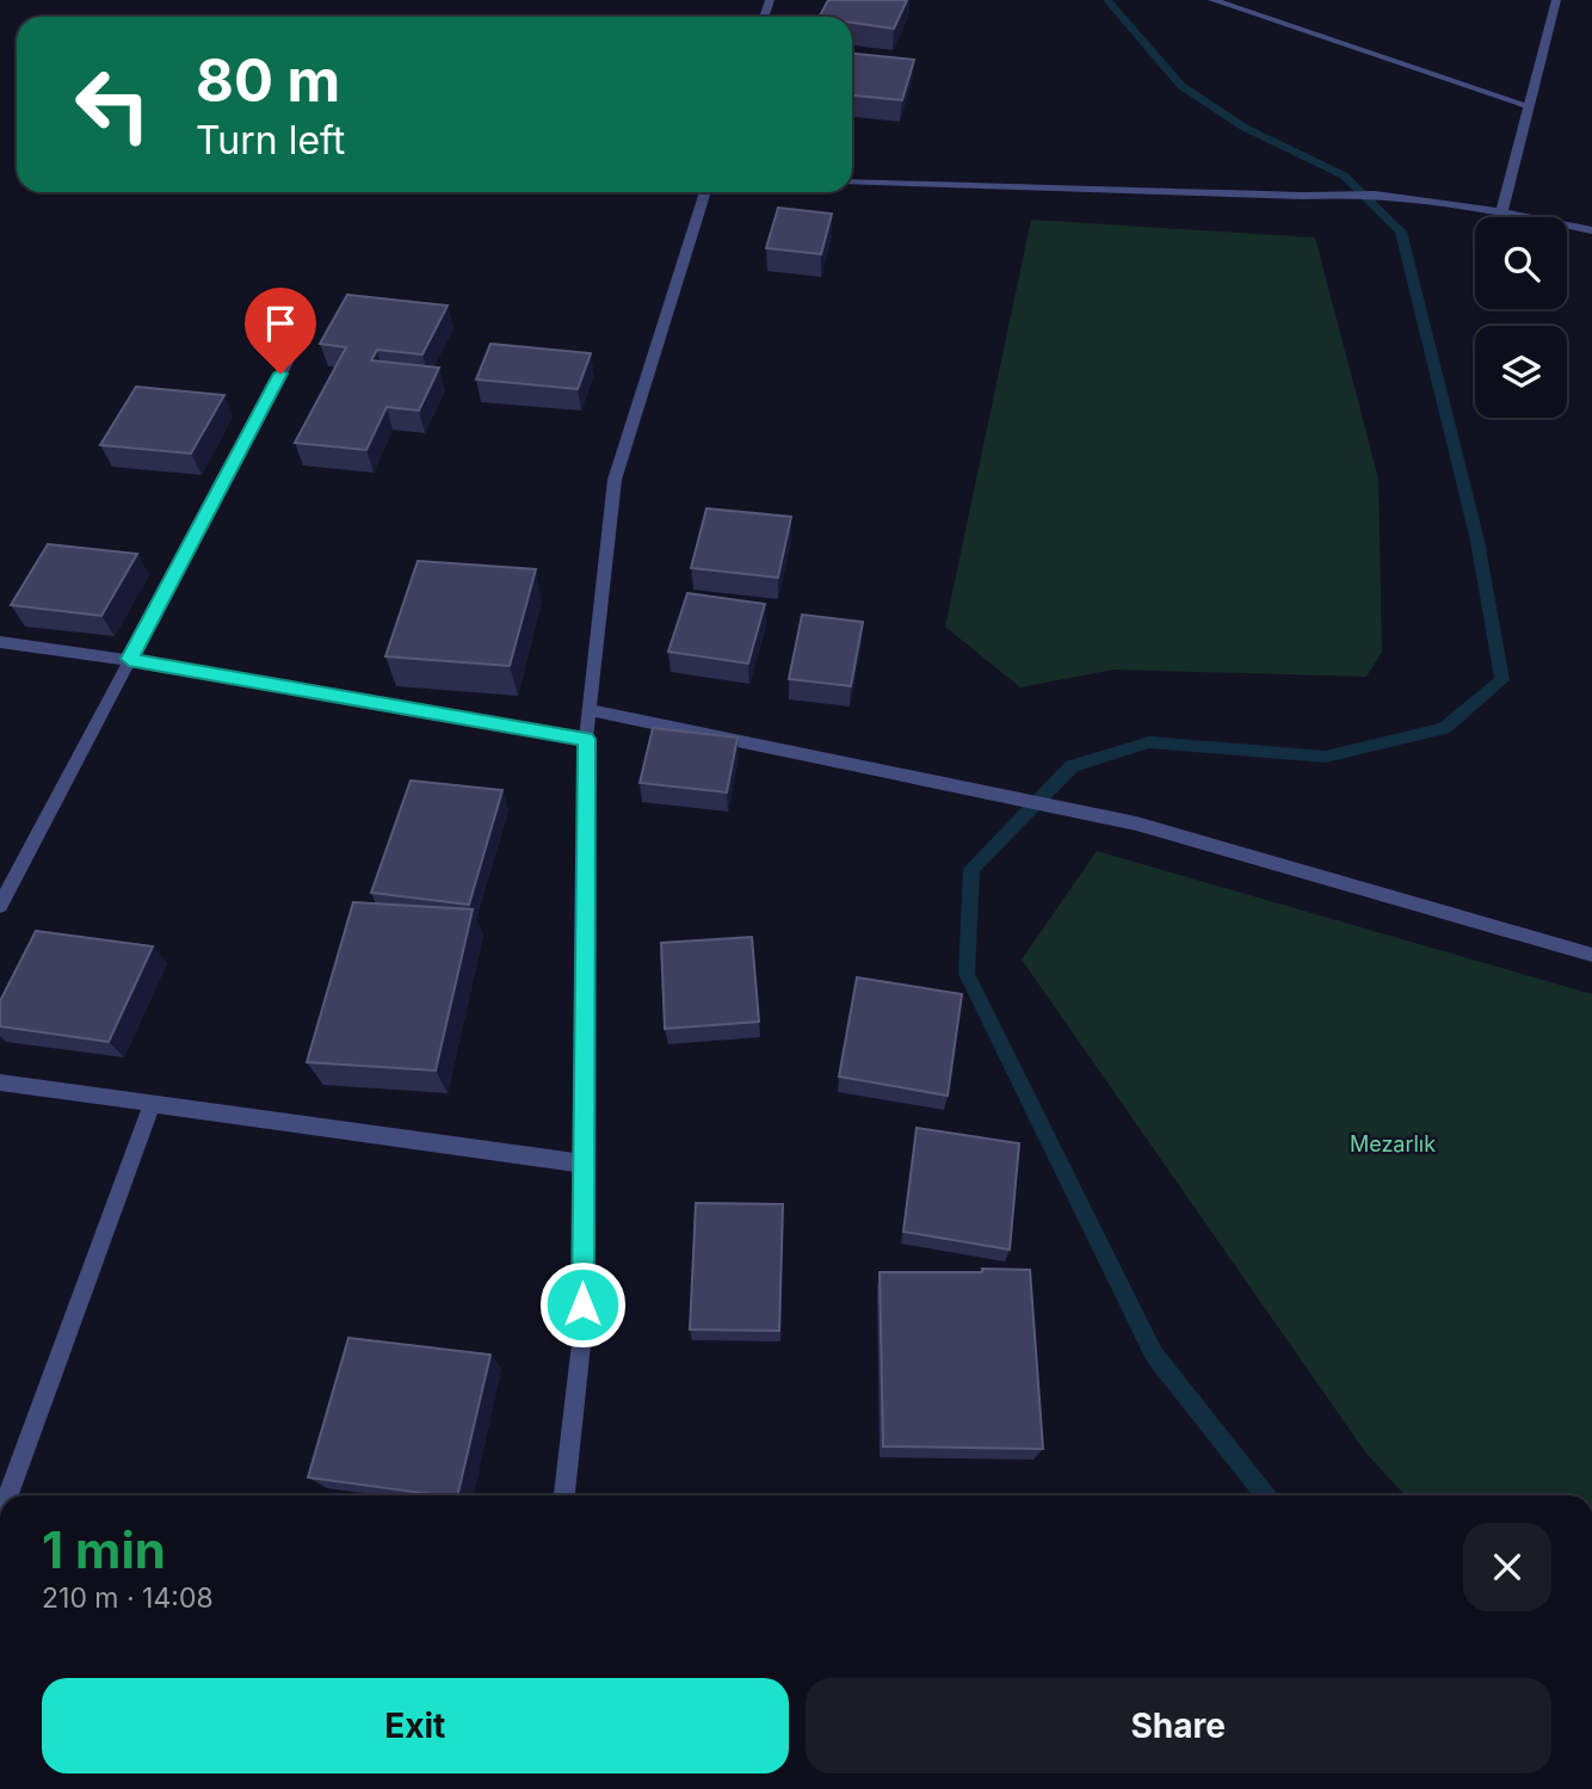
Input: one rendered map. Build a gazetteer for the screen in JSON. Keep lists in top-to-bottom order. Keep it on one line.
{"parks":["Mezarlık"],"page":{"turn":["80 m","Turn left"],"heading":["1 min","210 m · 14:08"],"buttons":["Exit","Share"]}}
